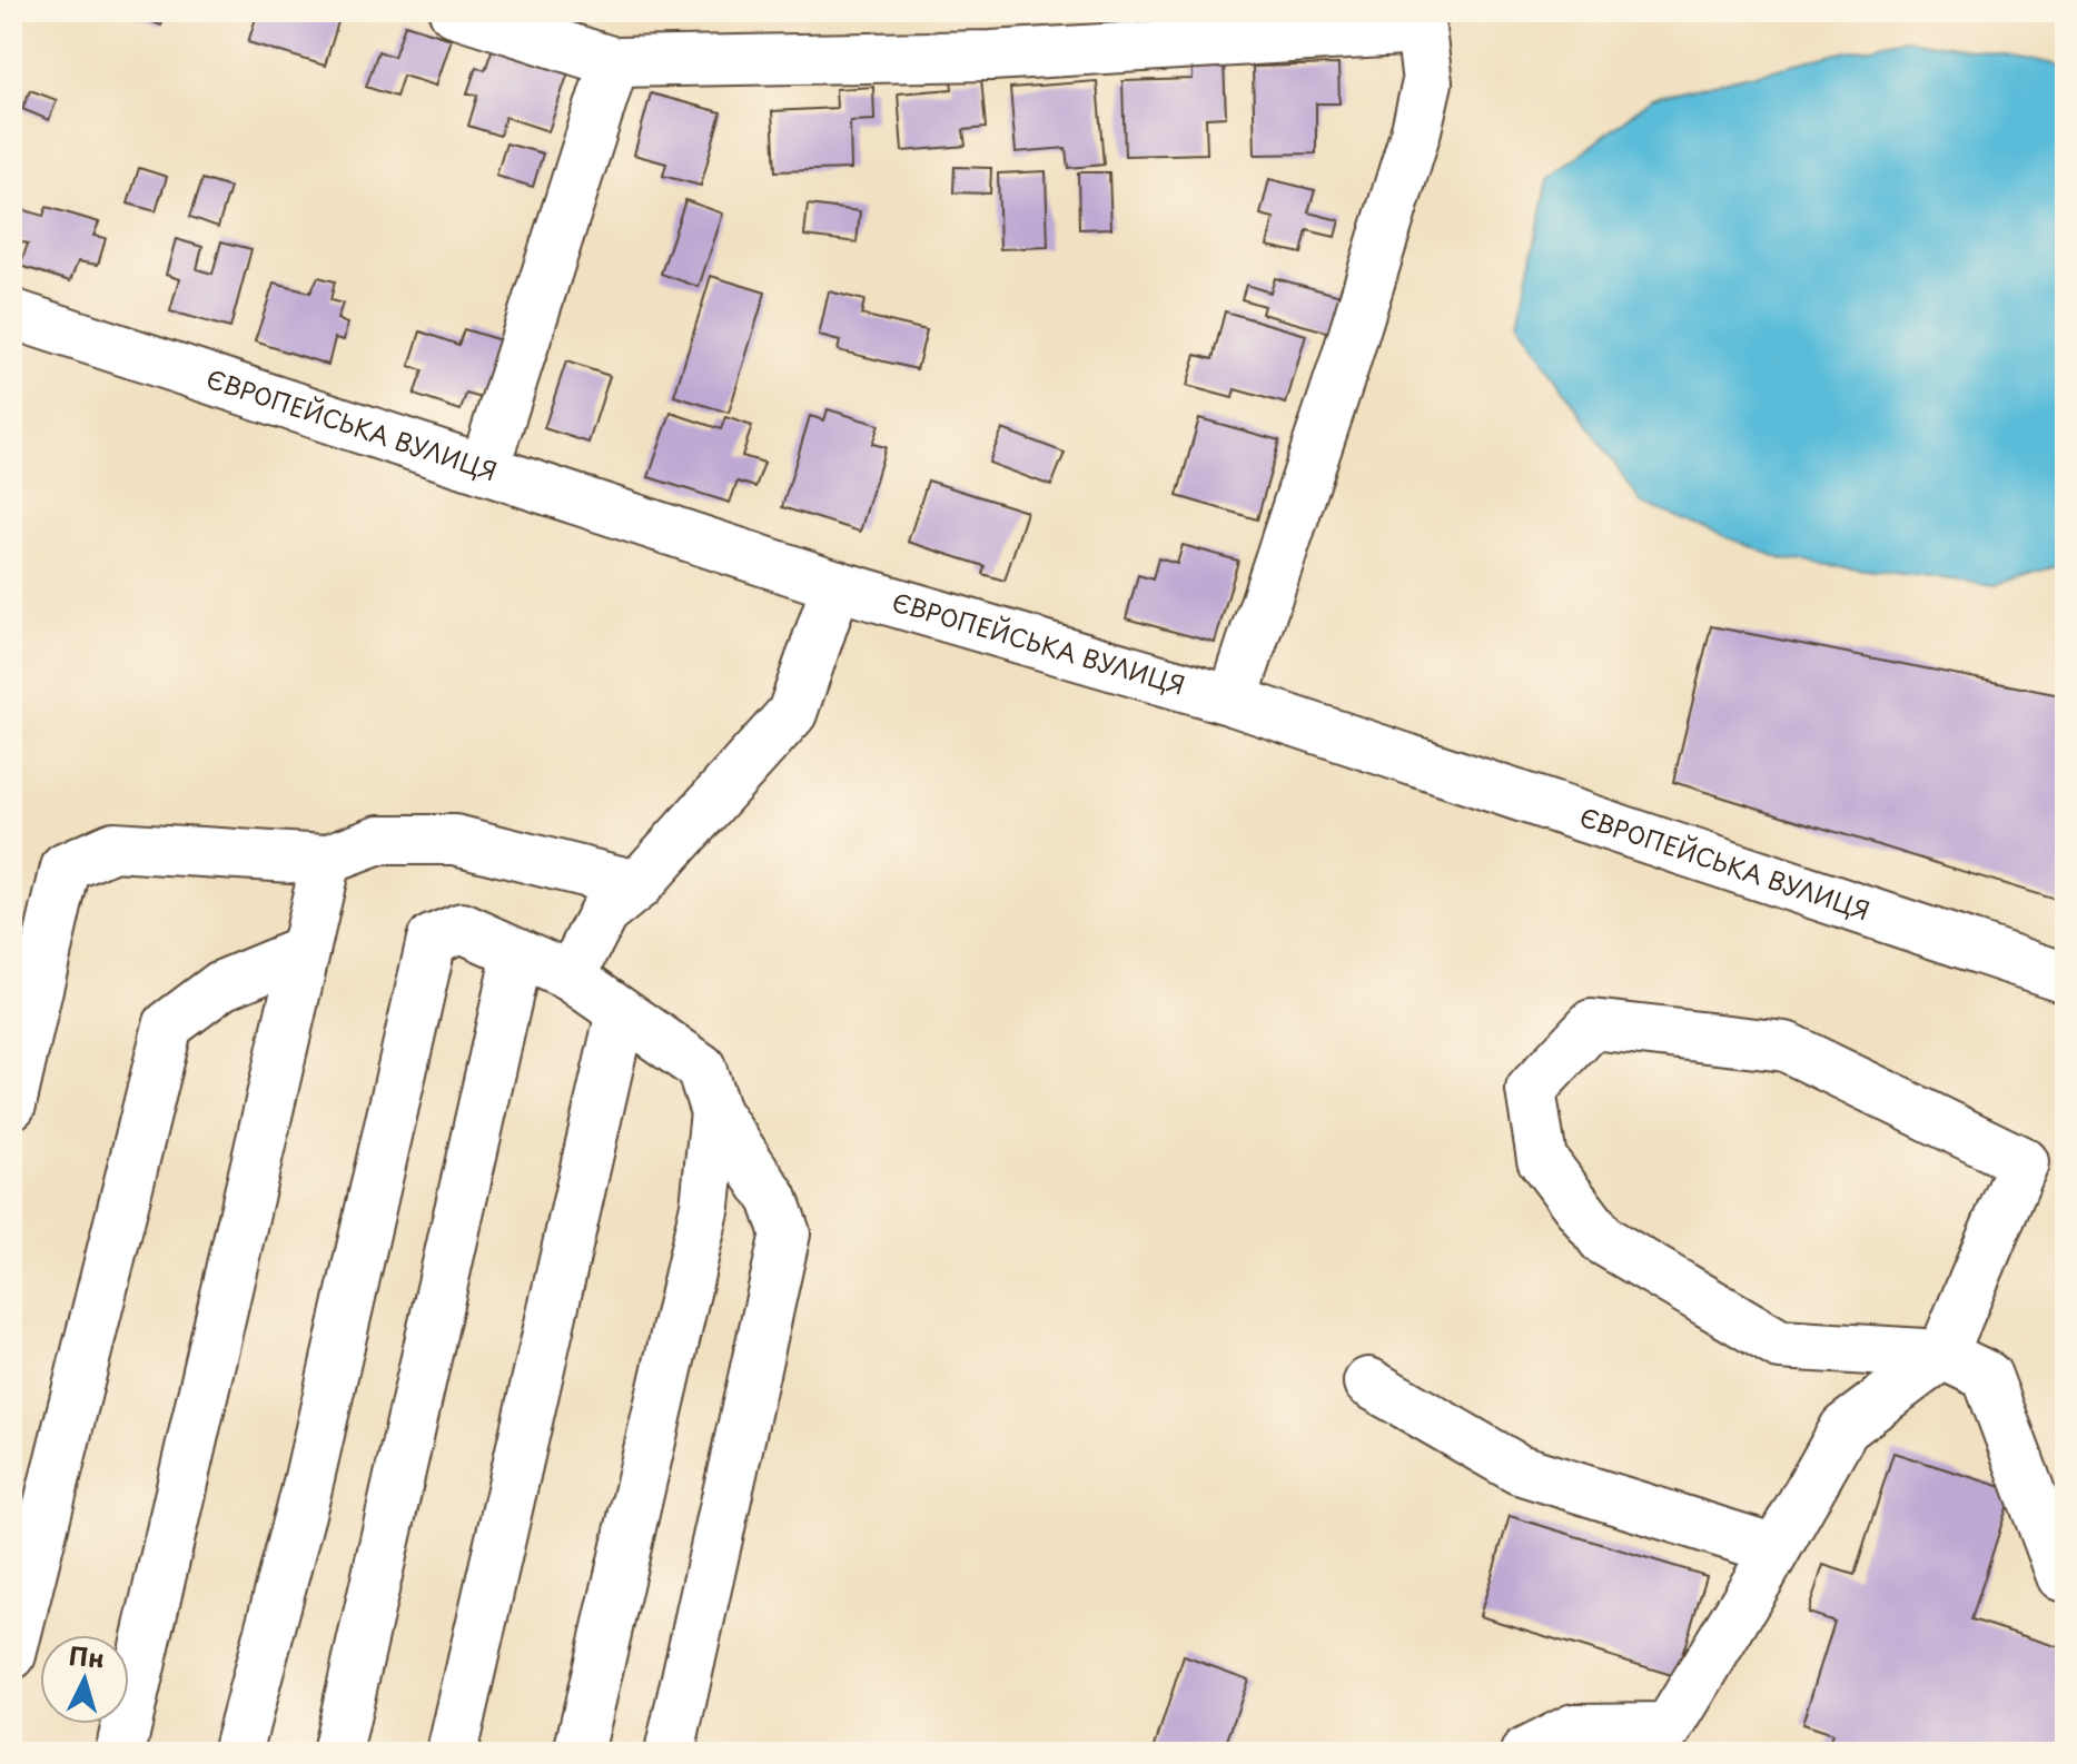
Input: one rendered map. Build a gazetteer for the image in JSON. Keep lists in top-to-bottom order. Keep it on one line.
{"streets":{"street":["ЄВРОПЕЙСЬКА ВУЛИЦЯ"]},"north":"top"}
